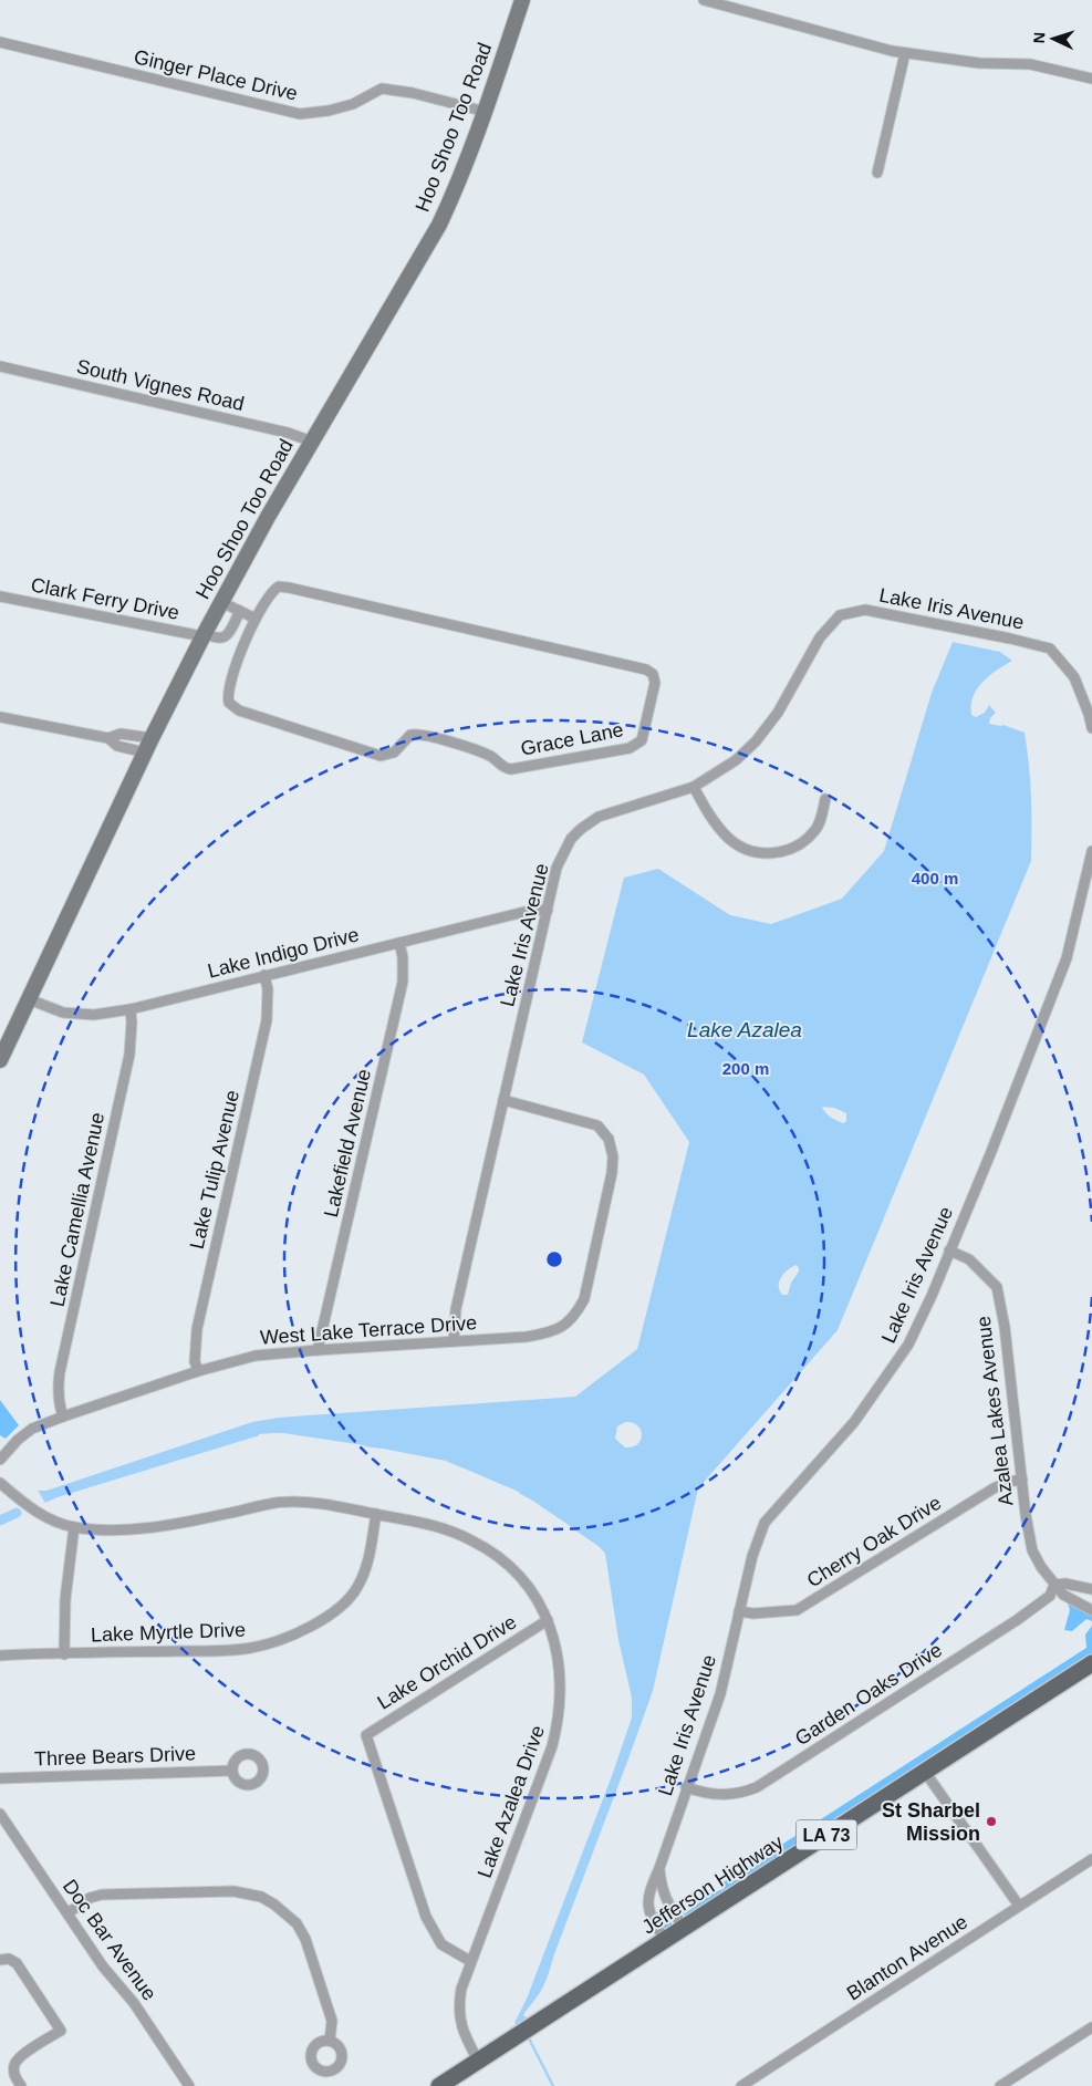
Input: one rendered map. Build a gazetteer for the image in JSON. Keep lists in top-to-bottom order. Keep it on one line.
{"streets":{"main road":["LA 73","Jefferson Highway"],"street":["Ginger Place Drive","Hoo Shoo Too Road","South Vignes Road","Clark Ferry Drive","Lake Iris Avenue","Grace Lane","Lake Indigo Drive","Lakefield Avenue","Lake Tulip Avenue","Lake Camellia Avenue","West Lake Terrace Drive","Azalea Lakes Avenue","Cherry Oak Drive","Lake Myrtle Drive","Lake Orchid Drive","Garden Oaks Drive","Three Bears Drive","Lake Azalea Drive","Doc Bar Avenue","Blanton Avenue"]},"crossings":[["Ginger Place Drive","Hoo Shoo Too Road"],["Hoo Shoo Too Road","South Vignes Road"],["Hoo Shoo Too Road","Clark Ferry Drive"],["Hoo Shoo Too Road","Lake Indigo Drive"],["Lake Iris Avenue","Lake Indigo Drive"],["Lake Iris Avenue","West Lake Terrace Drive"],["Lake Iris Avenue","Azalea Lakes Avenue"],["Lake Iris Avenue","Cherry Oak Drive"],["Lake Iris Avenue","Garden Oaks Drive"],["Lake Iris Avenue","Jefferson Highway"],["Lake Indigo Drive","Lakefield Avenue"],["Lake Indigo Drive","Lake Tulip Avenue"],["Lake Indigo Drive","Lake Camellia Avenue"],["Lakefield Avenue","West Lake Terrace Drive"],["Lake Tulip Avenue","West Lake Terrace Drive"],["Lake Camellia Avenue","West Lake Terrace Drive"],["Azalea Lakes Avenue","Cherry Oak Drive"],["Azalea Lakes Avenue","Garden Oaks Drive"],["Lake Myrtle Drive","Lake Azalea Drive"],["Lake Orchid Drive","Lake Azalea Drive"],["Lake Azalea Drive","Jefferson Highway"]],"water":["Lake Azalea"],"places":["St Sharbel Mission"],"north":"left","rings":["400 m","200 m"]}
